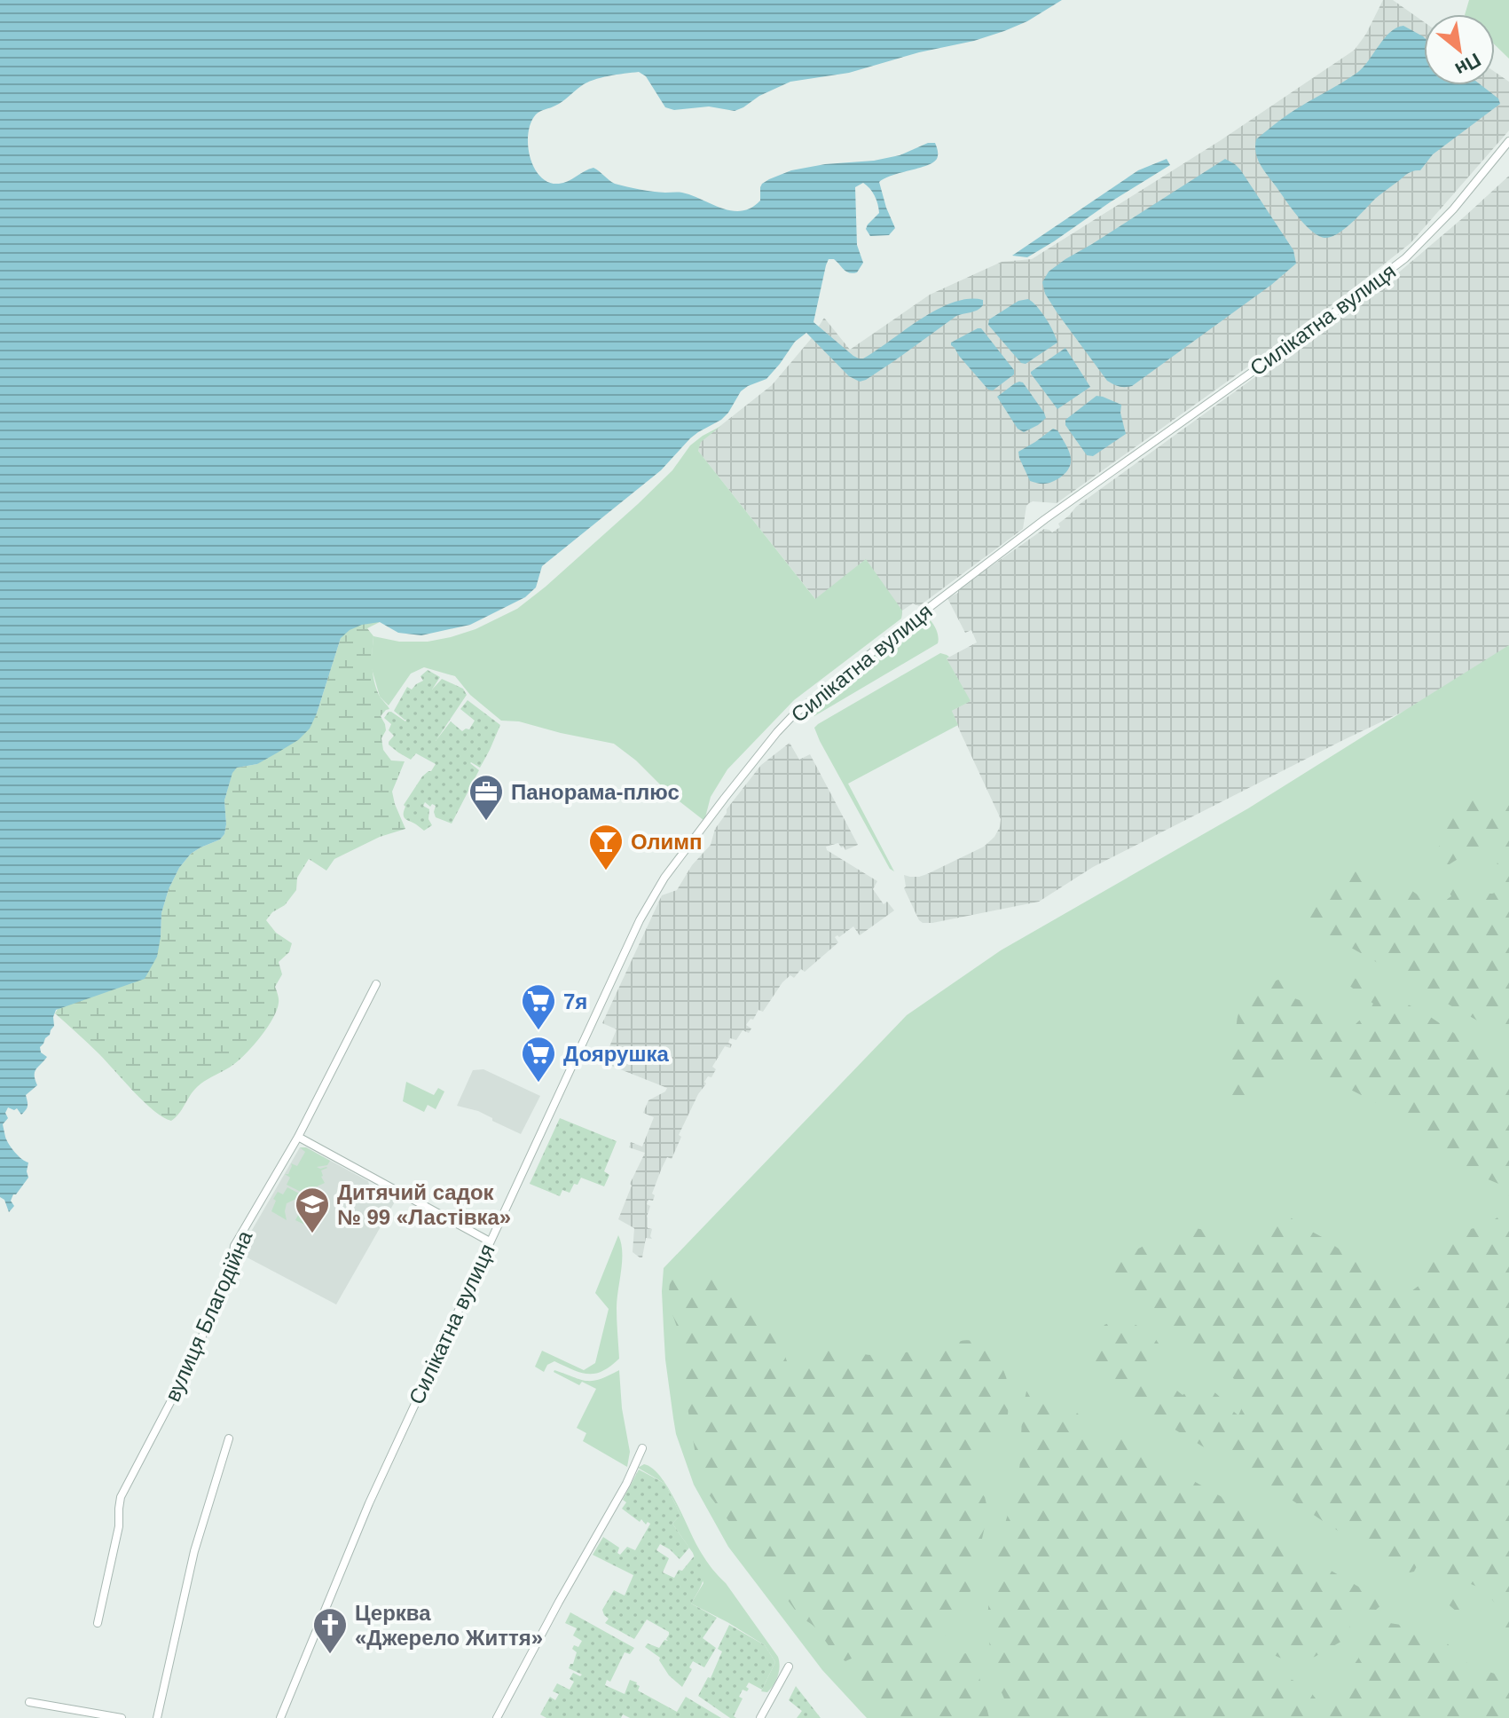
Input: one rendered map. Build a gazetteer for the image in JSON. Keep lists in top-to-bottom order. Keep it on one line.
{"streets":{"street":["Силікатна вулиця","вулиця Благодійна"]},"places":{"office":["Панорама-плюс"],"bar":["Олимп"],"supermarket":["7я","Доярушка"],"school or university":["Дитячий садок № 99 «Ластівка»"],"church":["Церква «Джерело Життя»"]},"north":"bottom right"}
